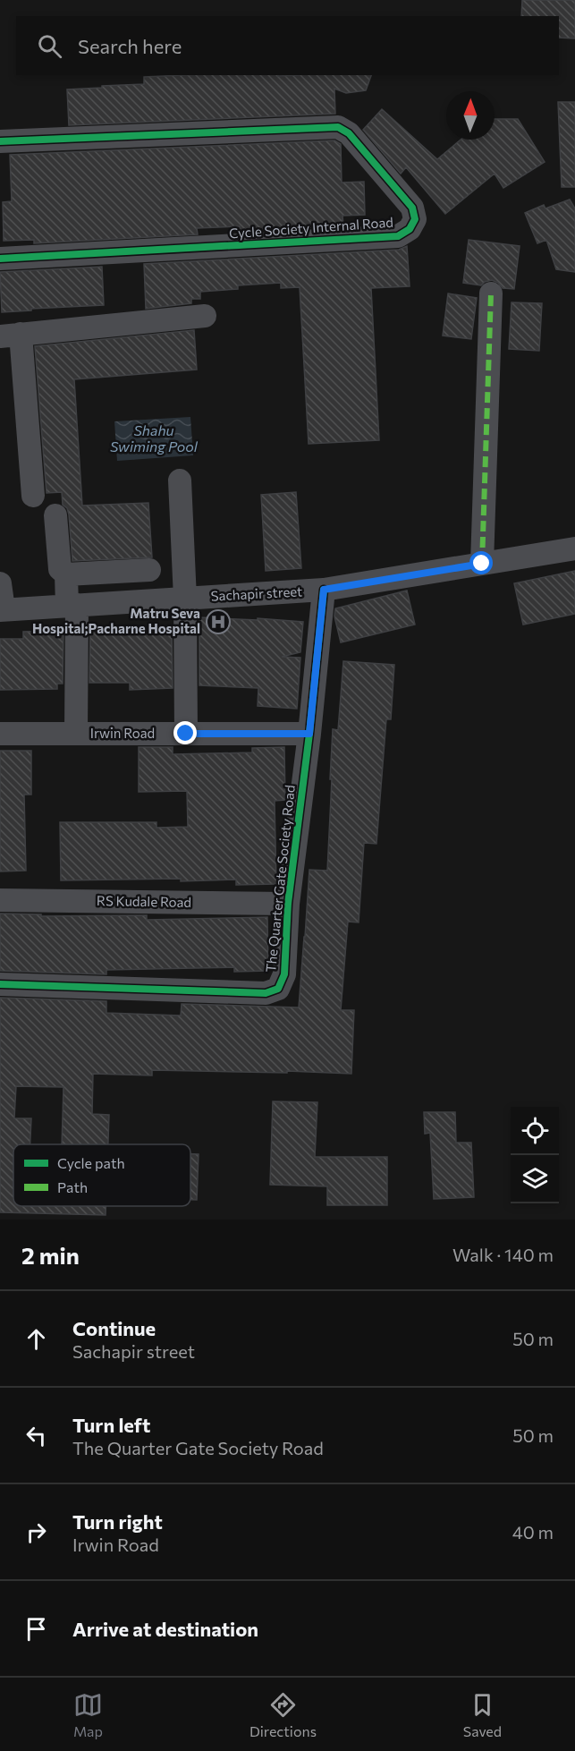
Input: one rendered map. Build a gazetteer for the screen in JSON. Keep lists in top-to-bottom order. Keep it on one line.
{"streets":{"street":["Cycle Society Internal Road","Sachapir street","Irwin Road","The Quarter Gate Society Road","RS Kudale Road"]},"crossings":[["Sachapir street","The Quarter Gate Society Road"],["Irwin Road","The Quarter Gate Society Road"],["The Quarter Gate Society Road","RS Kudale Road"]],"water":["Shahu Swiming Pool"],"places":{"hospital":["Matru Seva Hospital;Pacharne Hospital"]},"legend":["Cycle path","Path"],"north":"top","page":{"search":"Search here","heading":["2 min","Walk · 140 m"],"list":[["Continue","Sachapir street","50 m"],["Turn left","The Quarter Gate Society Road","50 m"],["Turn right","Irwin Road","40 m"],"Arrive at destination"],"nav":["Map","Directions","Saved"]}}
